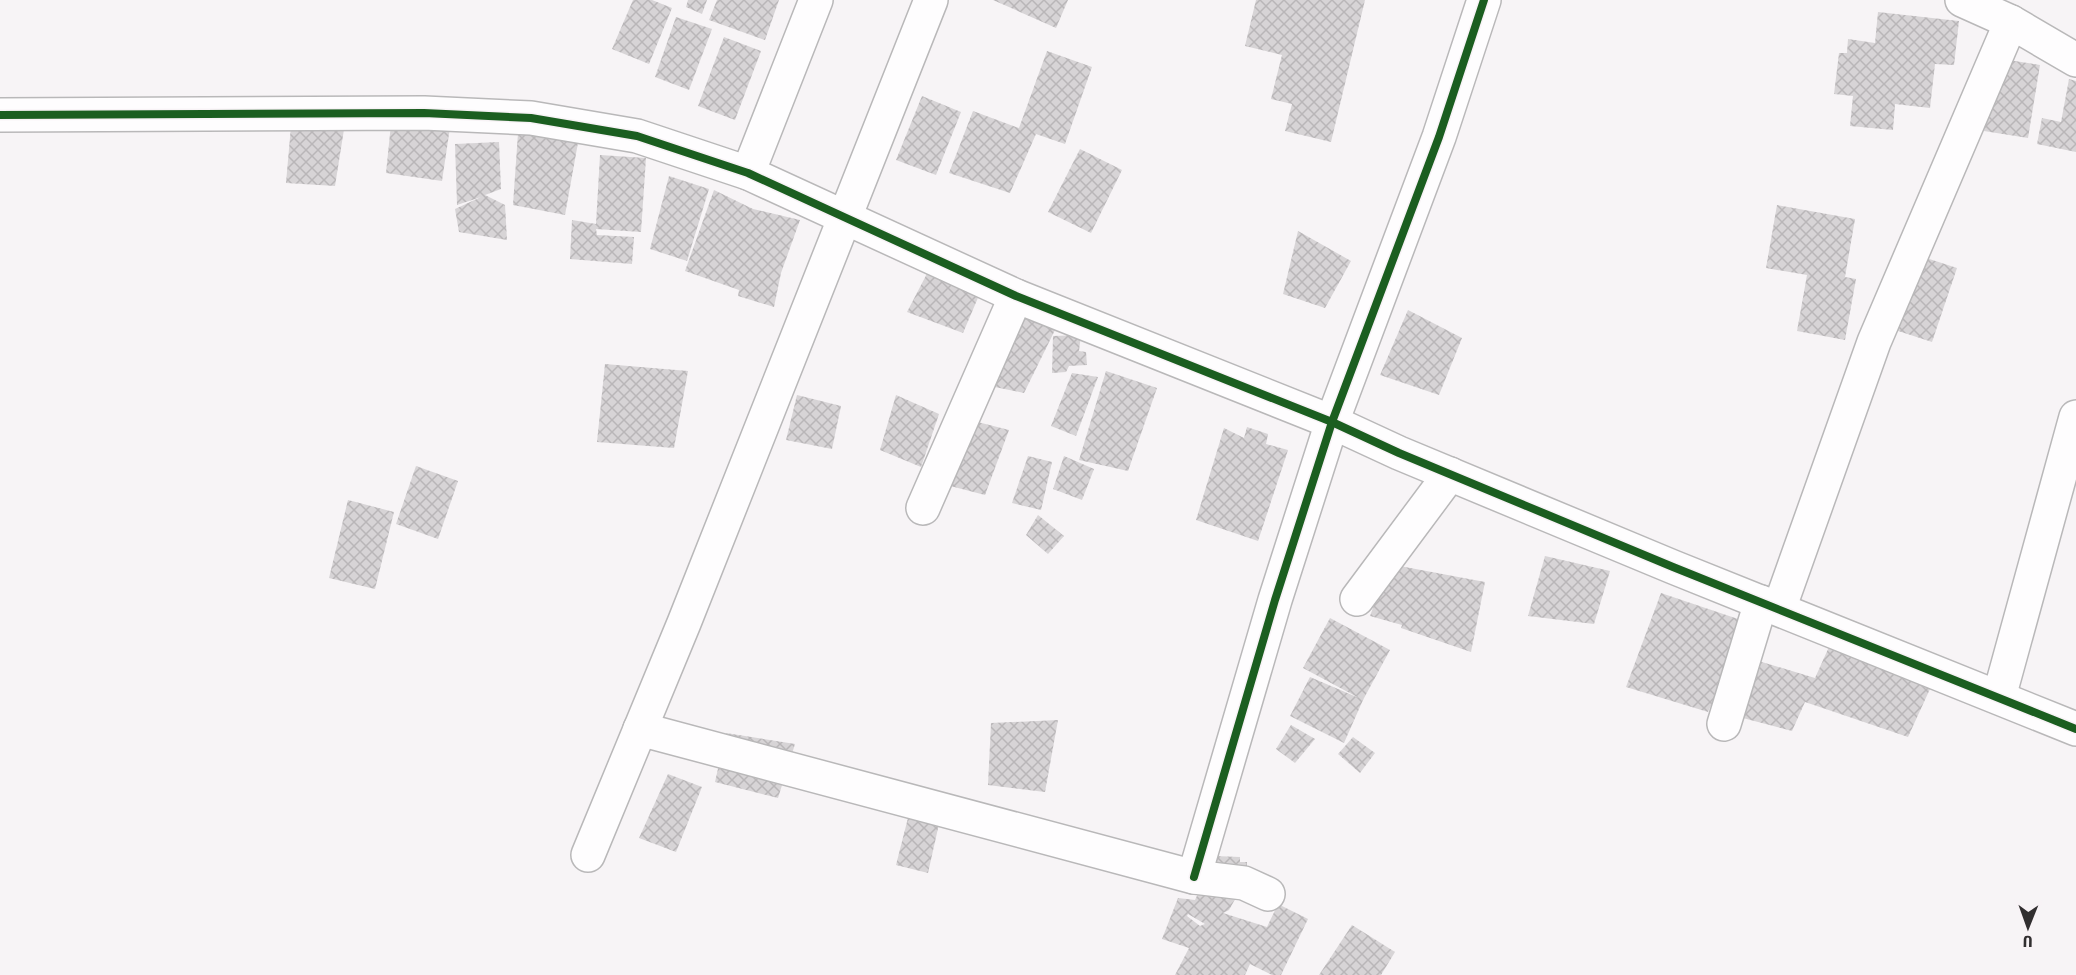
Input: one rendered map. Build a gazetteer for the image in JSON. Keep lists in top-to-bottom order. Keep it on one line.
{"north":"bottom"}
